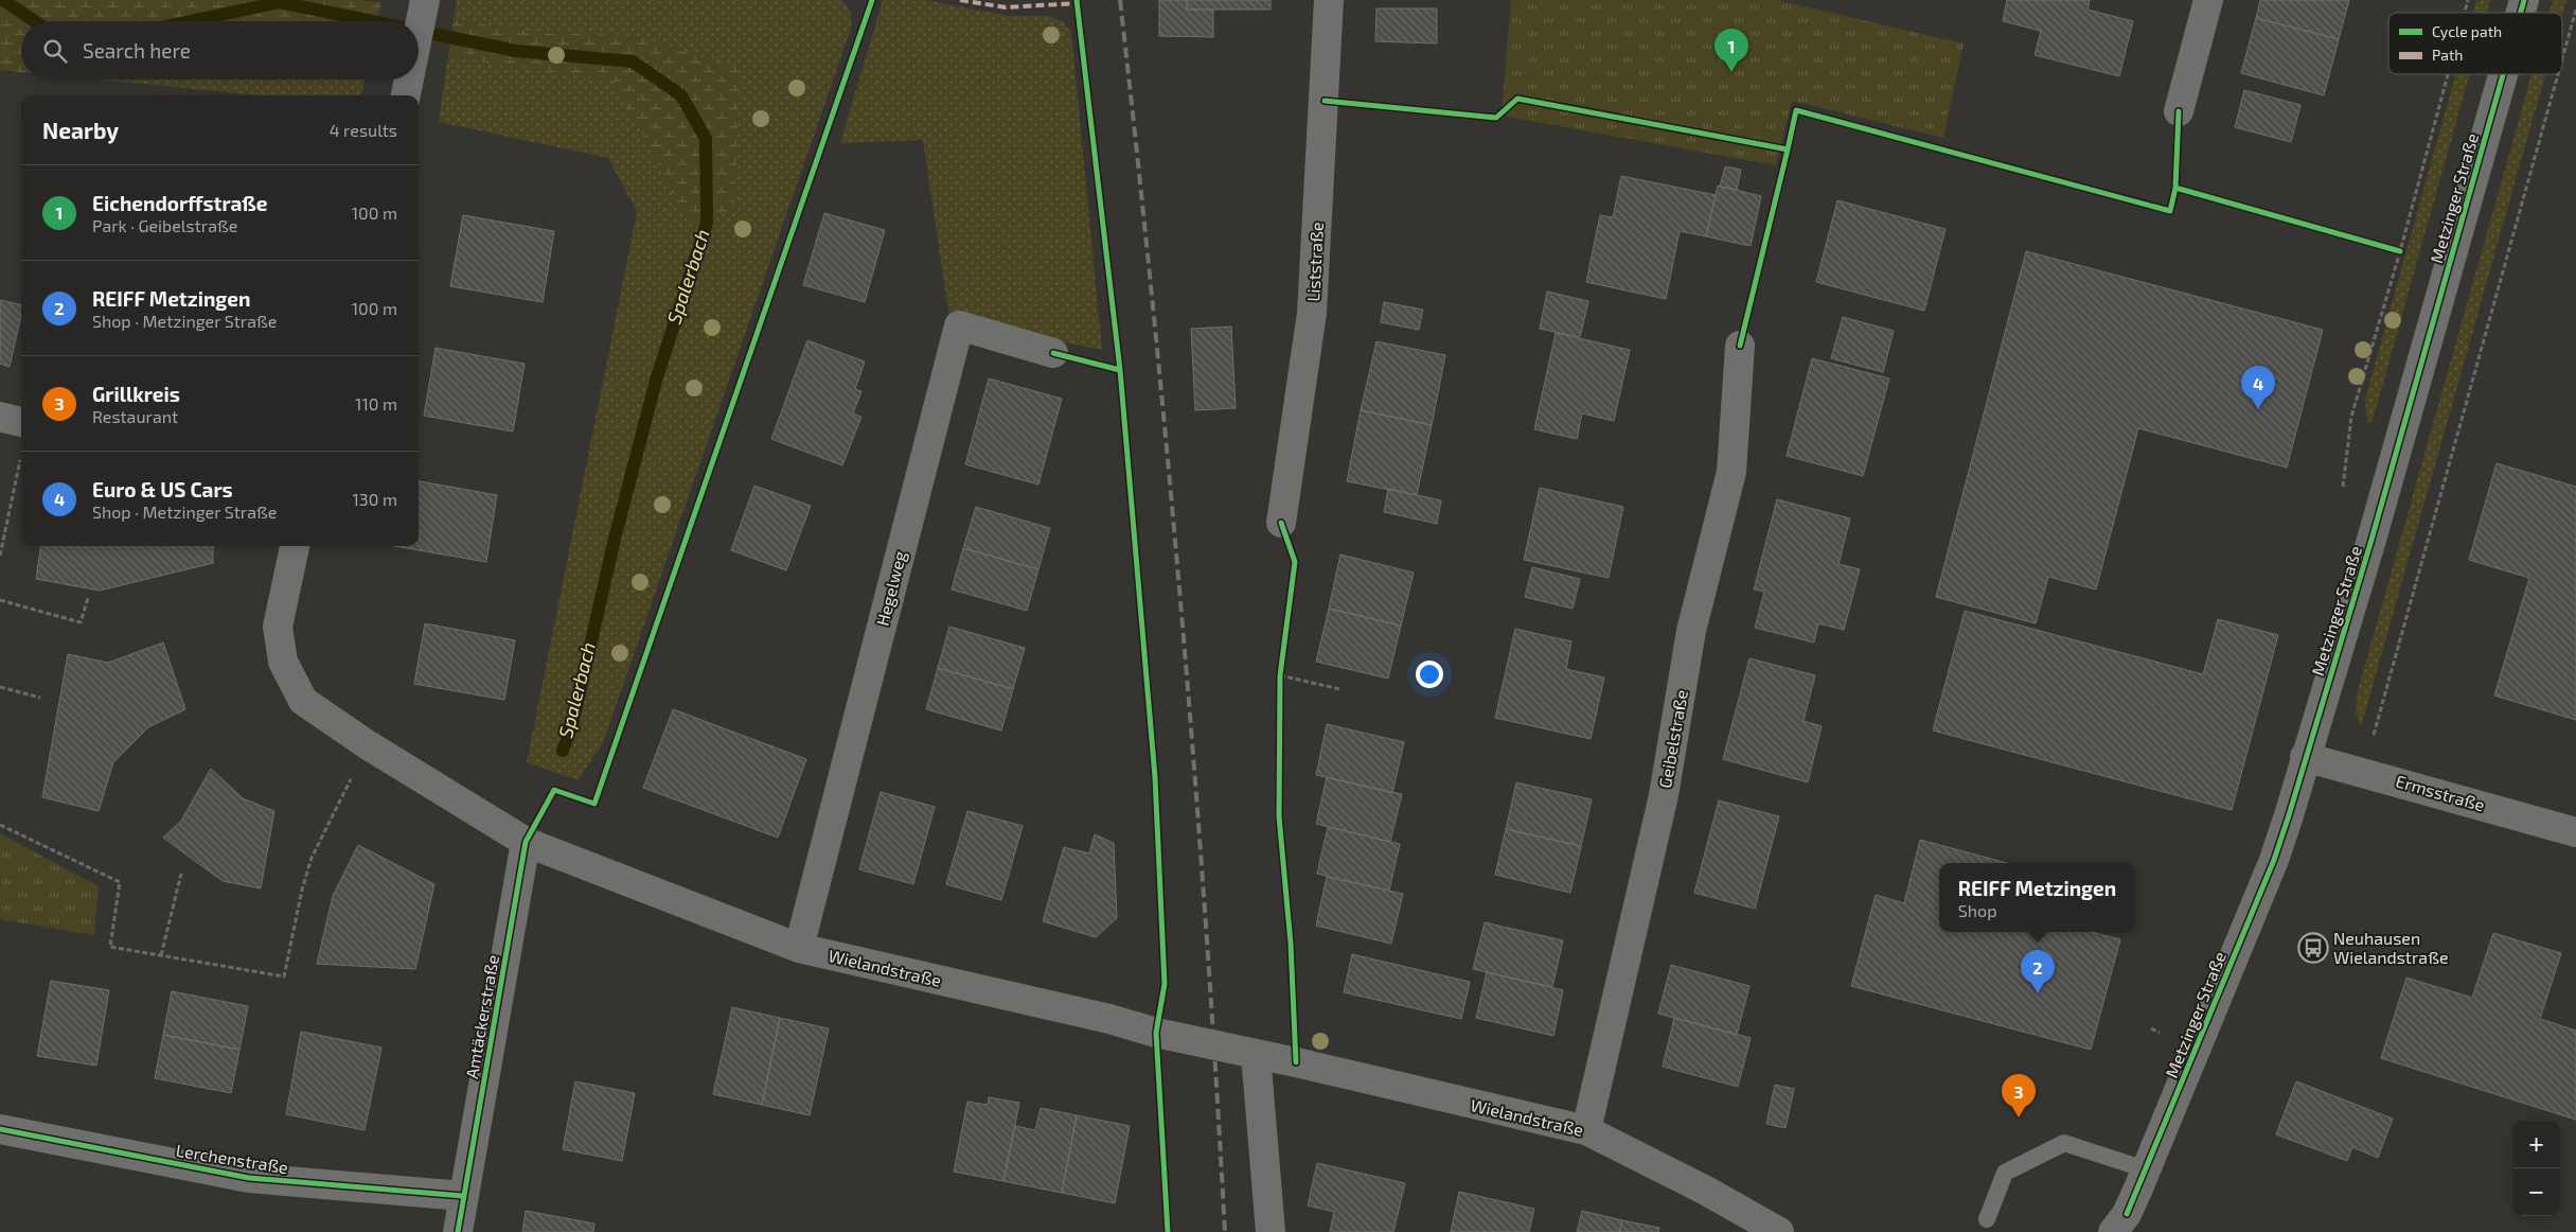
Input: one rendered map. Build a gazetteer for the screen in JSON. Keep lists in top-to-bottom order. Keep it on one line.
{"streets":{"street":["Metzinger Straße","Liststraße","Hegelweg","Geibelstraße","Ermsstraße","Wielandstraße","Amtäckerstraße","Lerchenstraße"]},"crossings":[["Metzinger Straße","Ermsstraße"],["Hegelweg","Wielandstraße"],["Geibelstraße","Wielandstraße"],["Wielandstraße","Amtäckerstraße"],["Amtäckerstraße","Lerchenstraße"]],"water":["Spalerbach"],"places":{"bus stop":["Neuhausen Wielandstraße"]},"legend":["Cycle path","Path"],"page":{"search":"Search here","pins":["1","4","2","3"],"heading":["Nearby","4 results"],"list":[{"mark":"1","name":"Eichendorffstraße","note":"Park · Geibelstraße","value":"100 m"},{"mark":"2","name":"REIFF Metzingen","note":"Shop · Metzinger Straße","value":"100 m"},{"mark":"3","name":"Grillkreis","note":"Restaurant","value":"110 m"},{"mark":"4","name":"Euro & US Cars","note":"Shop · Metzinger Straße","value":"130 m"}],"popup":["REIFF Metzingen","Shop"],"map_buttons":["+","−"]}}
